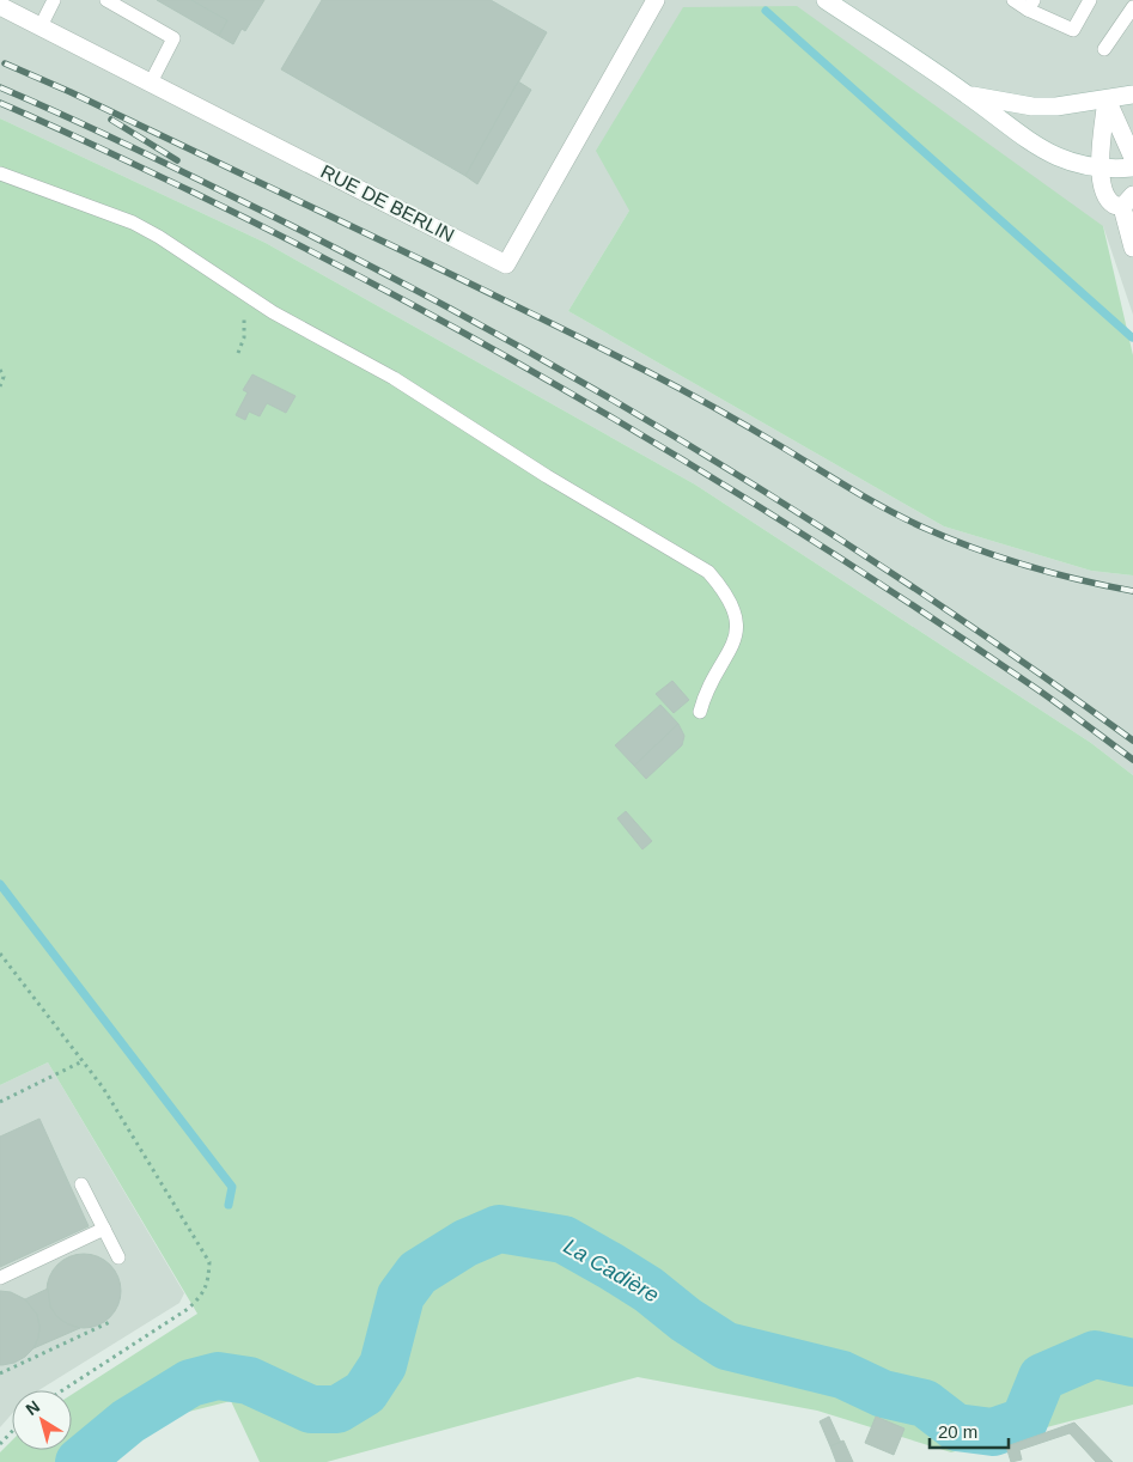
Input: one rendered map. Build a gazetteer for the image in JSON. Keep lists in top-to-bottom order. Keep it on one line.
{"streets":{"street":["RUE DE BERLIN"]},"water":["La Cadière"],"scale_bar":"20 m","north":"top left"}
